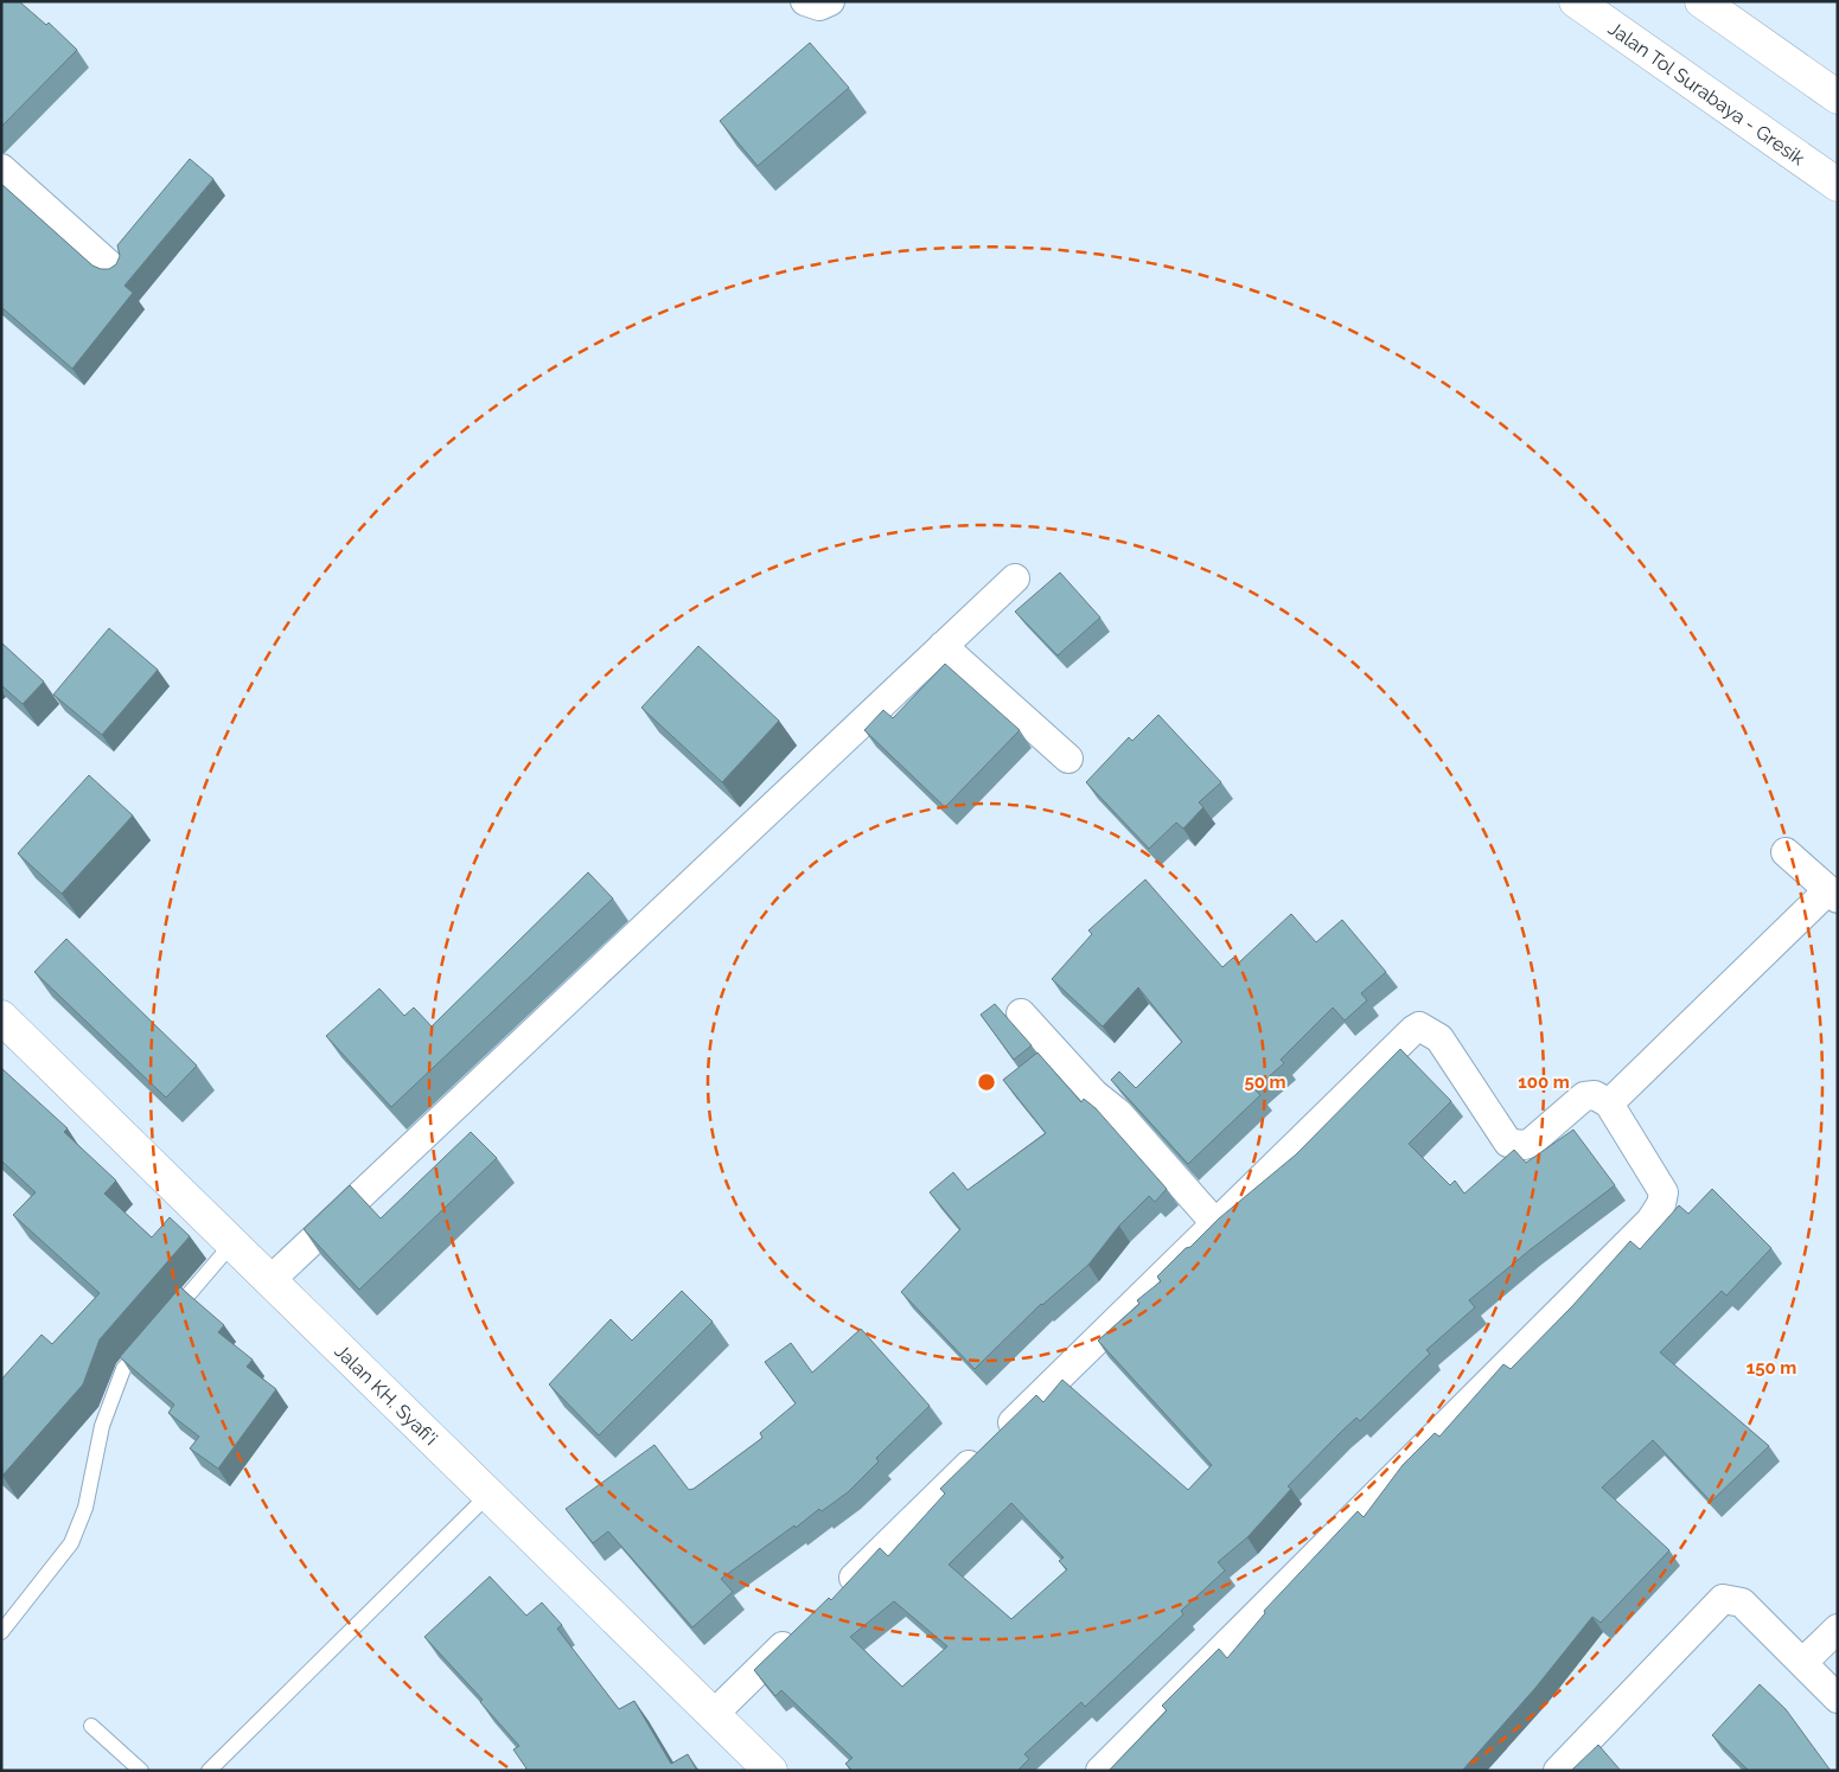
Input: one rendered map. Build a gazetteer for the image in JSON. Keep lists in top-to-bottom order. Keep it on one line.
{"streets":{"main road":["Jalan Tol Surabaya - Gresik","Jalan KH. Syafi'i"]},"rings":["50 m","100 m","150 m"]}
